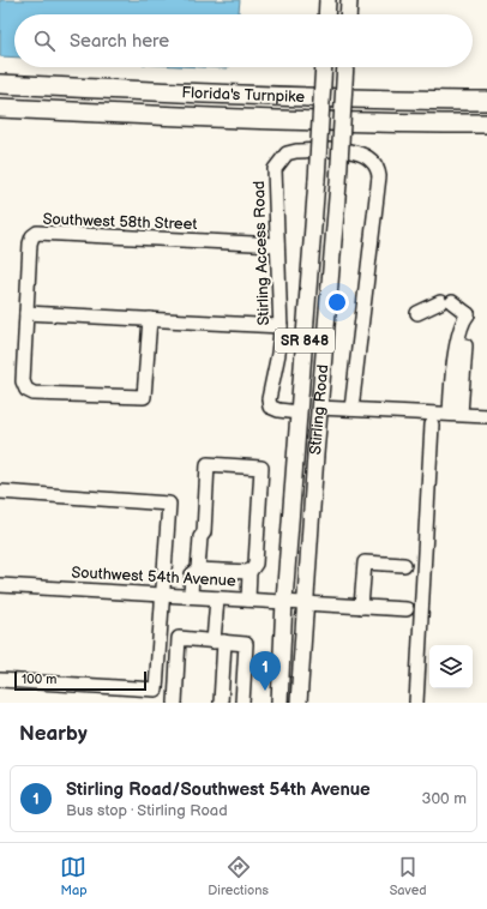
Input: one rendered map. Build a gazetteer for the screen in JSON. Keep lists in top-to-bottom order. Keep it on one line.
{"streets":{"highway":["Florida's Turnpike"],"main road":["SR 848","Stirling Road"],"street":["Southwest 58th Street","Stirling Access Road","Southwest 54th Avenue"]},"crossings":[["Southwest 58th Street","Stirling Access Road"],["Stirling Access Road","Stirling Road"],["Stirling Road","Southwest 54th Avenue"]],"scale_bar":"100 m","page":{"search":"Search here","pins":"1","scale":"100 m","heading":"Nearby","list":[{"mark":"1","name":"Stirling Road/Southwest 54th Avenue","note":"Bus stop · Stirling Road","value":"300 m"}],"nav":["Map","Directions","Saved"]}}
